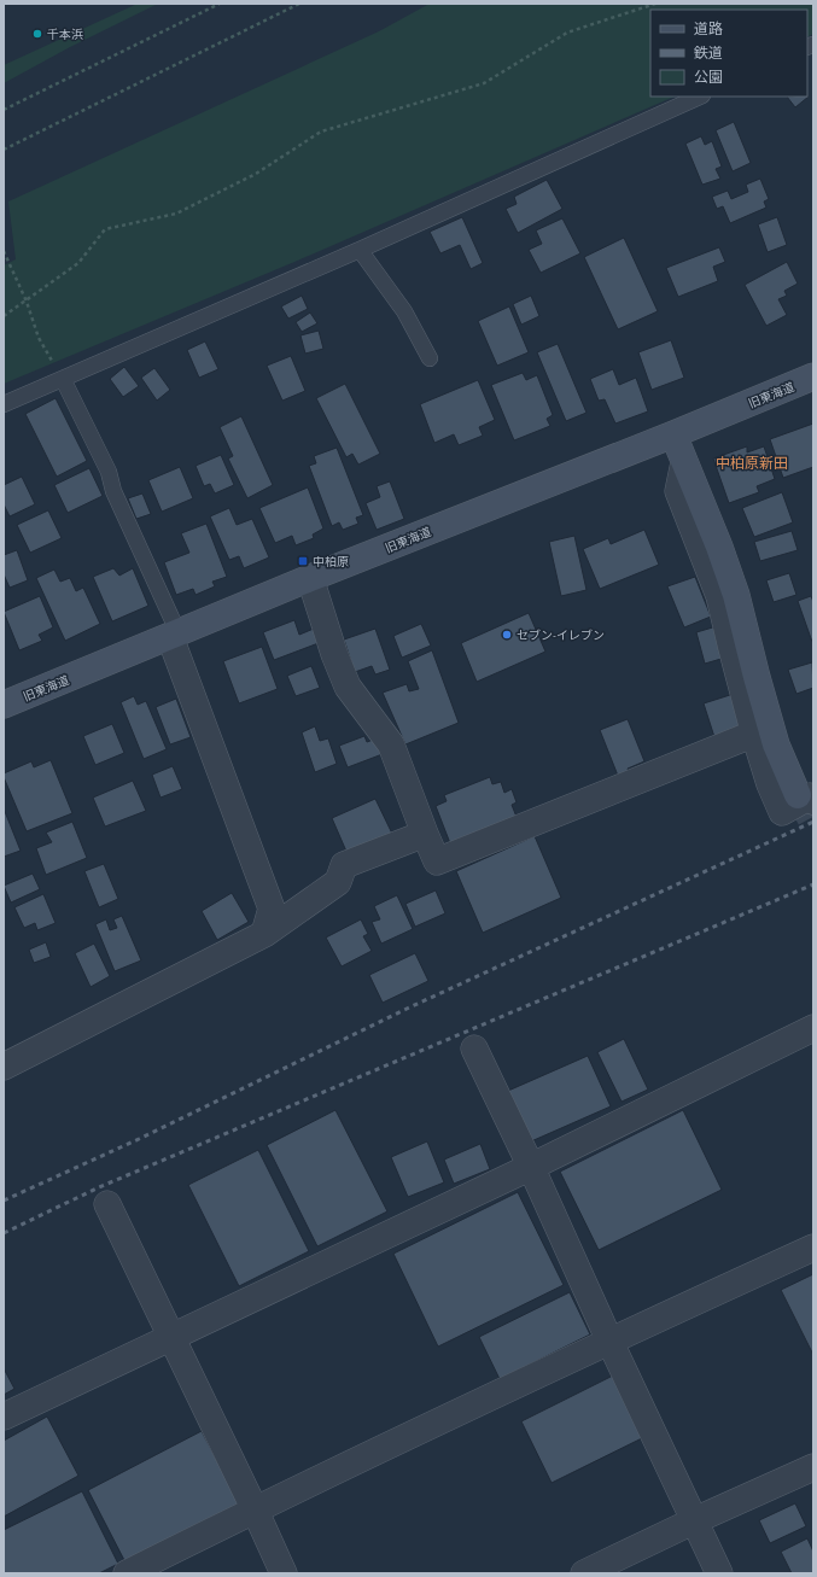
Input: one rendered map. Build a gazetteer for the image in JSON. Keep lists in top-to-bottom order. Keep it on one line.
{"streets":{"main road":["旧東海道"]},"districts":["中柏原新田"],"places":{"other":["千本浜","セブン-イレブン"],"transit":["中柏原"]},"legend":["道路","鉄道","公園"]}
